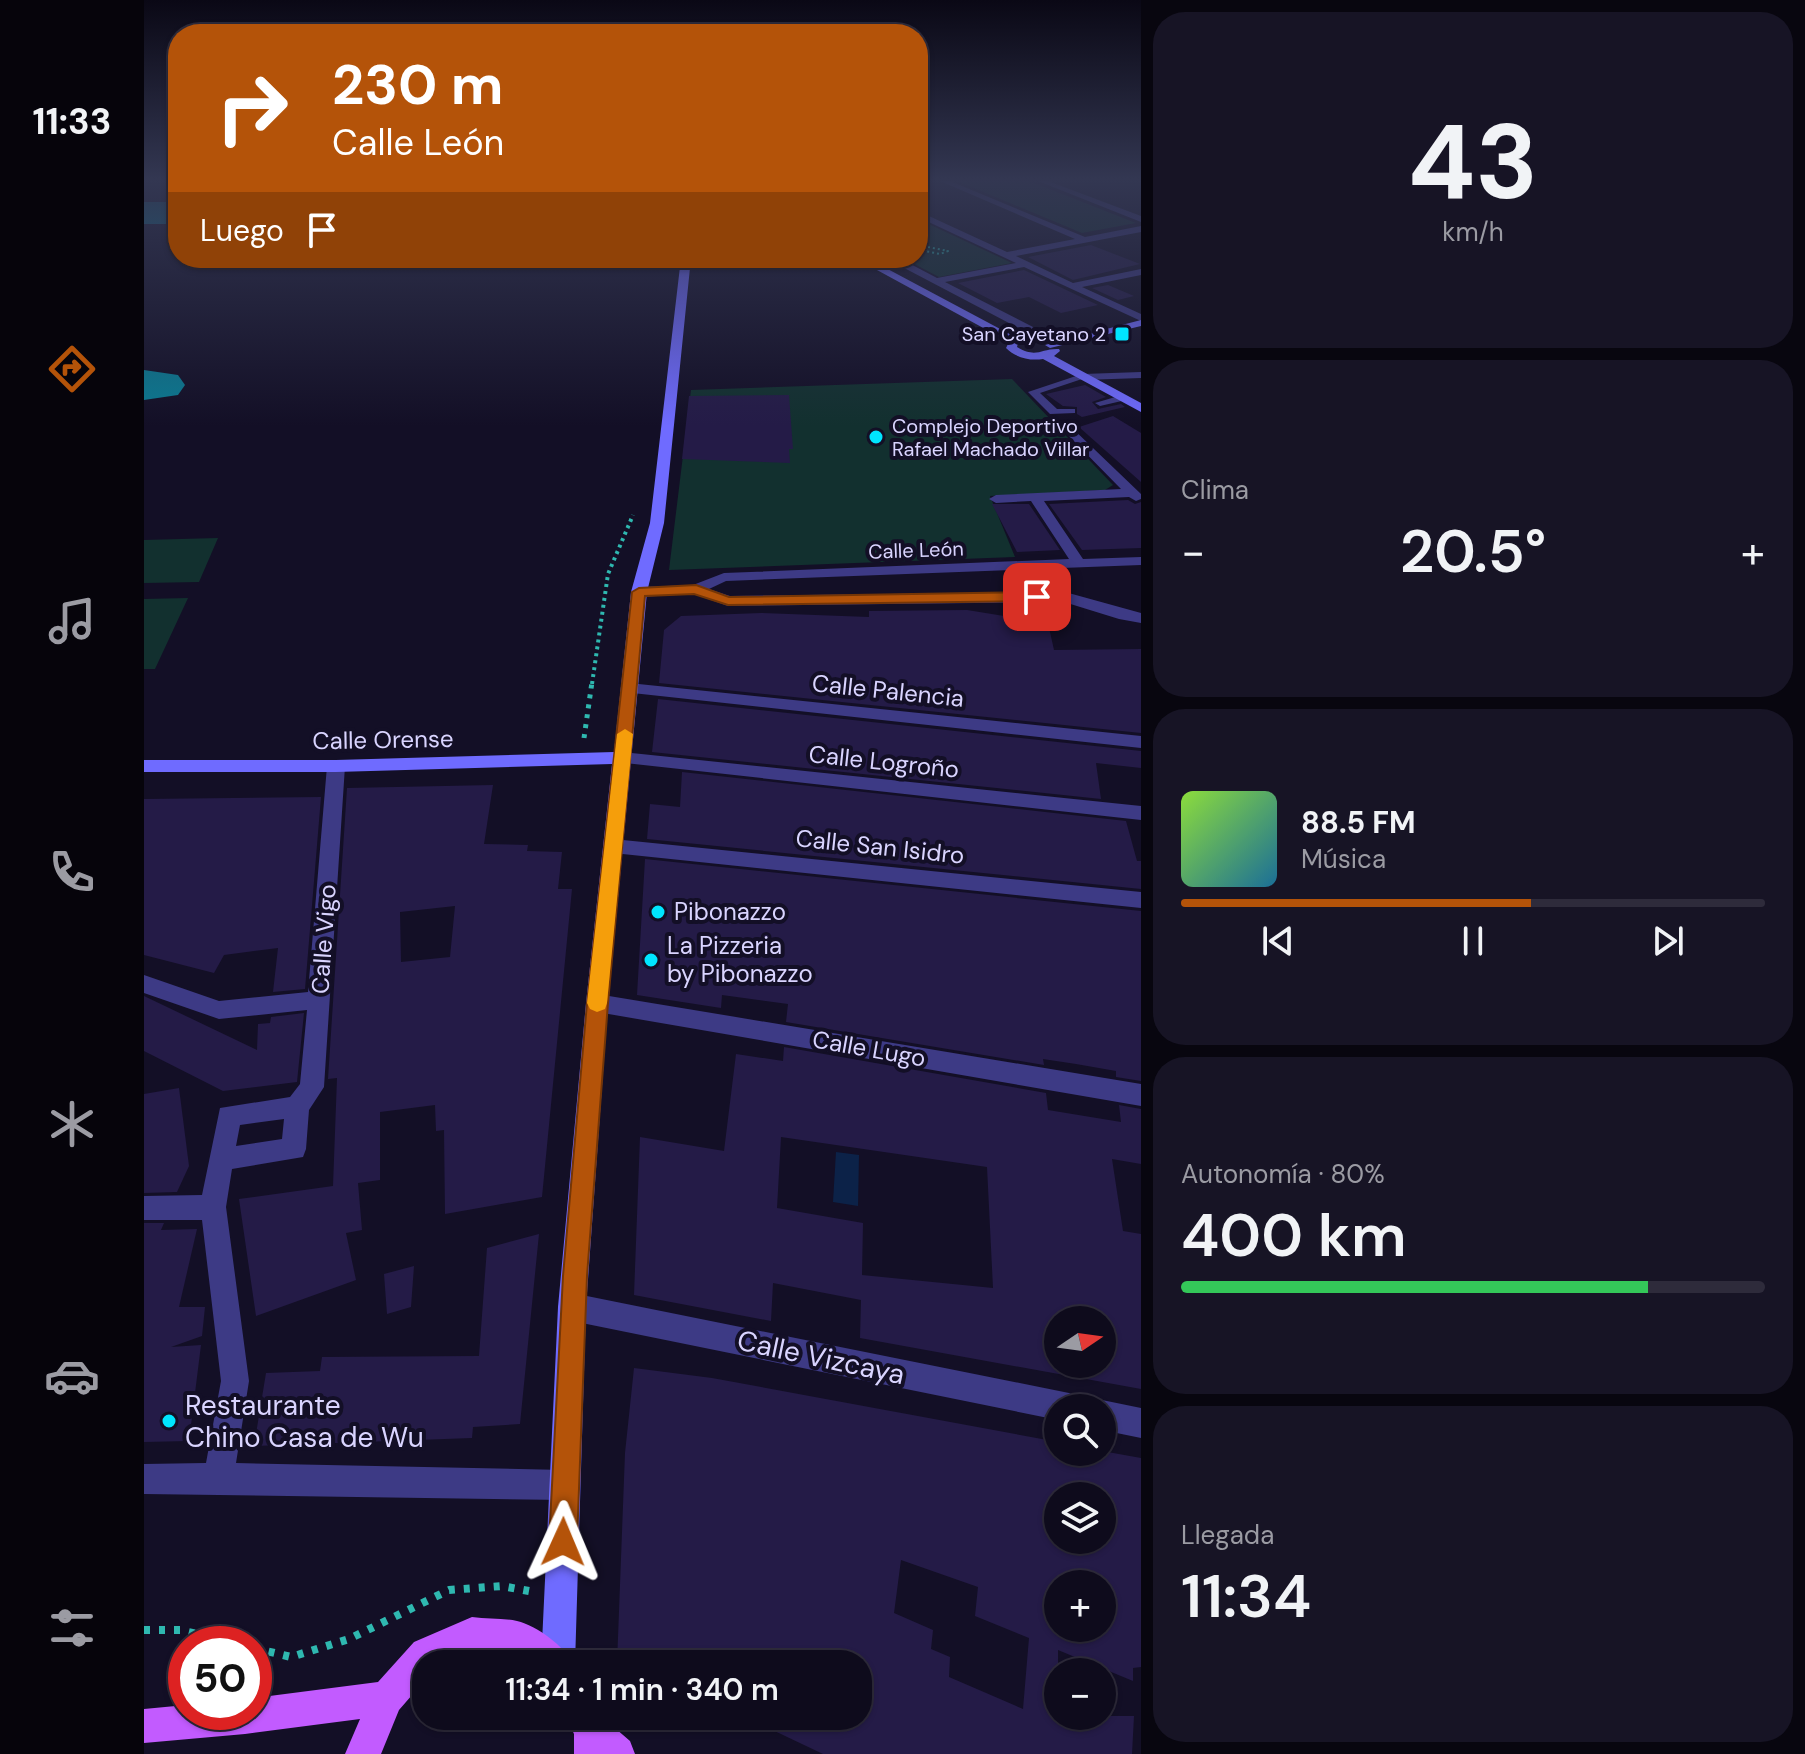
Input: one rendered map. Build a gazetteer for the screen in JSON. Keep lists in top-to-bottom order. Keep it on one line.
{"streets":{"main road":["Calle Orense"],"street":["Calle León","Calle Palencia","Calle Logroño","Calle San Isidro","Calle Vigo","Calle Lugo","Calle Vizcaya"]},"crossings":[["Calle Orense","Calle Logroño"],["Calle Orense","Calle Vigo"]],"places":{"transit":["San Cayetano 2"],"other":["Complejo Deportivo Rafael Machado Villar","Pibonazzo","La Pizzeria by Pibonazzo","Restaurante Chino Casa de Wu"]},"north":"right","page":{"tabs":"11:33","tile":[["43","km/h"],"Clima",["Autonomía · 80%","400 km"],["Llegada","11:34"]],"turn":["230 m","Calle León"],"then":"Luego","heat":["−","20.5°","+"],"song":["88.5 FM","Música"],"map_buttons":["+","−"],"limit":"50","trip":"11:34 · 1 min · 340 m"}}
